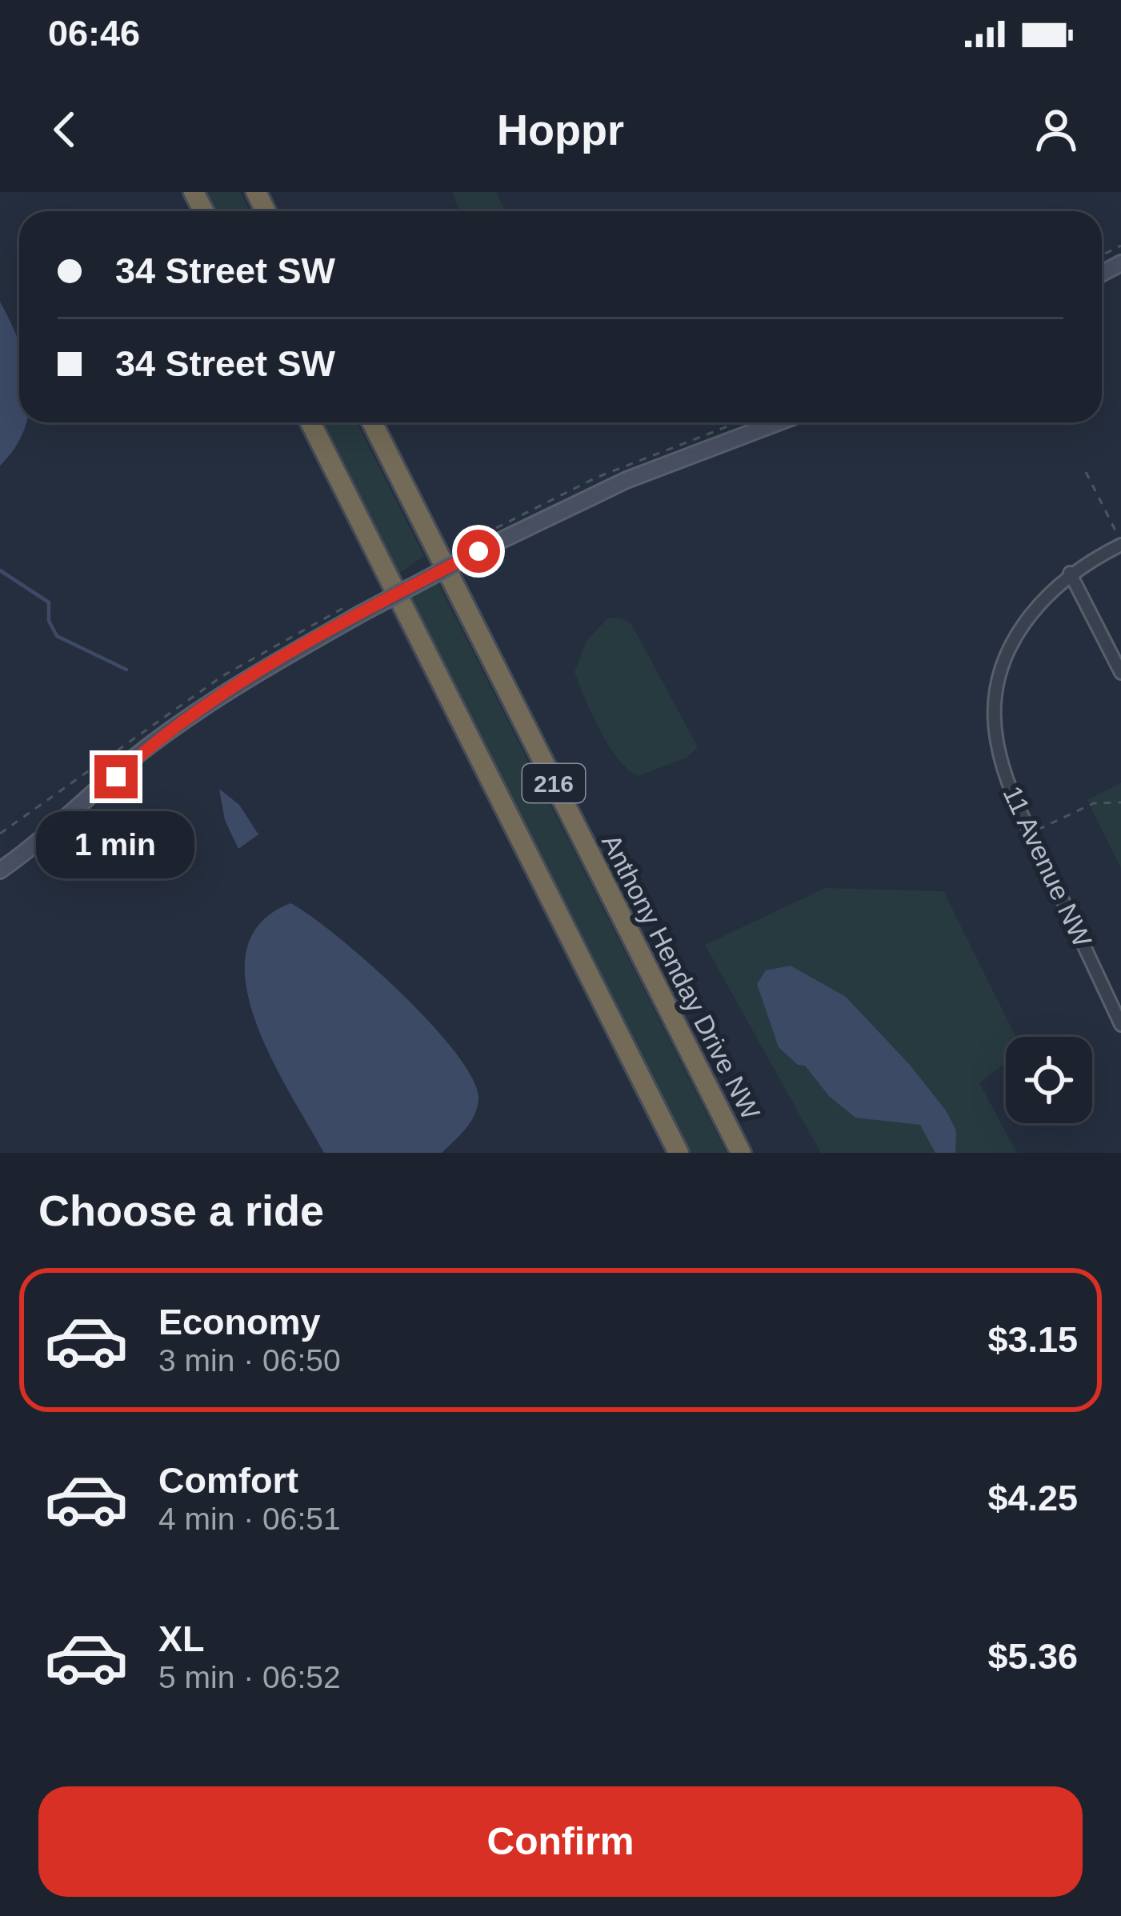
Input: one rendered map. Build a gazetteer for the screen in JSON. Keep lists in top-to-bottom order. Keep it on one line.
{"streets":{"highway":["216","Anthony Henday Drive NW"],"street":["11 Avenue NW"]},"page":{"status":"06:46","header":"Hoppr","banner":["34 Street SW","34 Street SW"],"bubble":"1 min","heading":"Choose a ride","list":[{"name":"Economy","note":"3 min · 06:50","value":"$3.15"},{"name":"Comfort","note":"4 min · 06:51","value":"$4.25"},{"name":"XL","note":"5 min · 06:52","value":"$5.36"}],"buttons":"Confirm"}}
